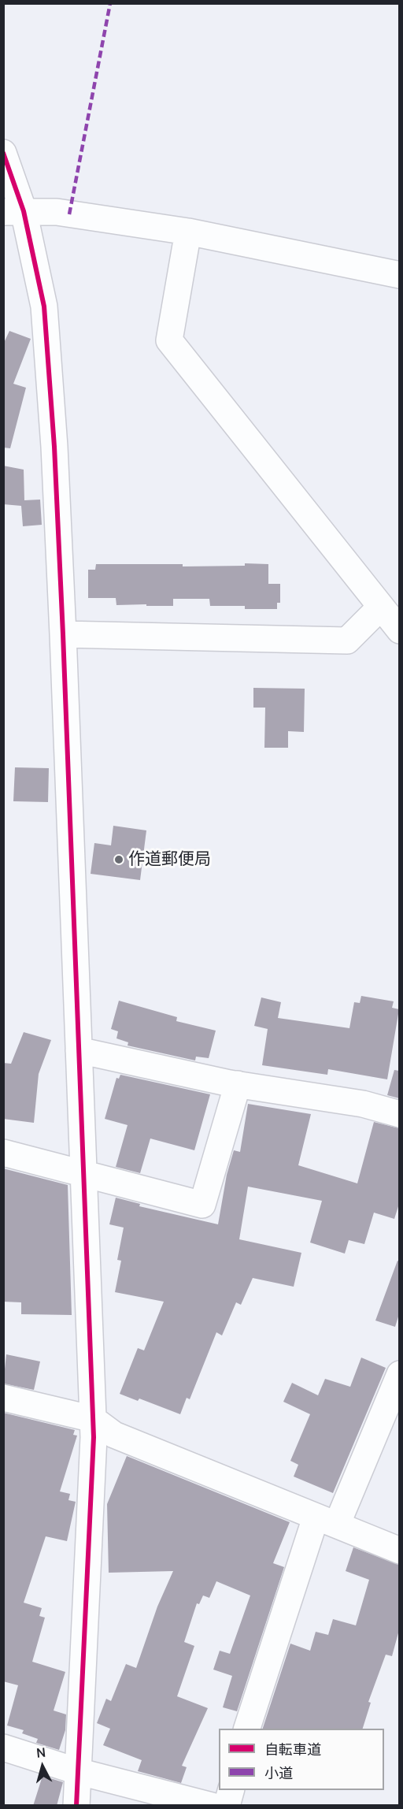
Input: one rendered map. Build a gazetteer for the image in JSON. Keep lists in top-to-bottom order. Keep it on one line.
{"places":["作道郵便局"],"legend":["自転車道","小道"],"north":"top"}
